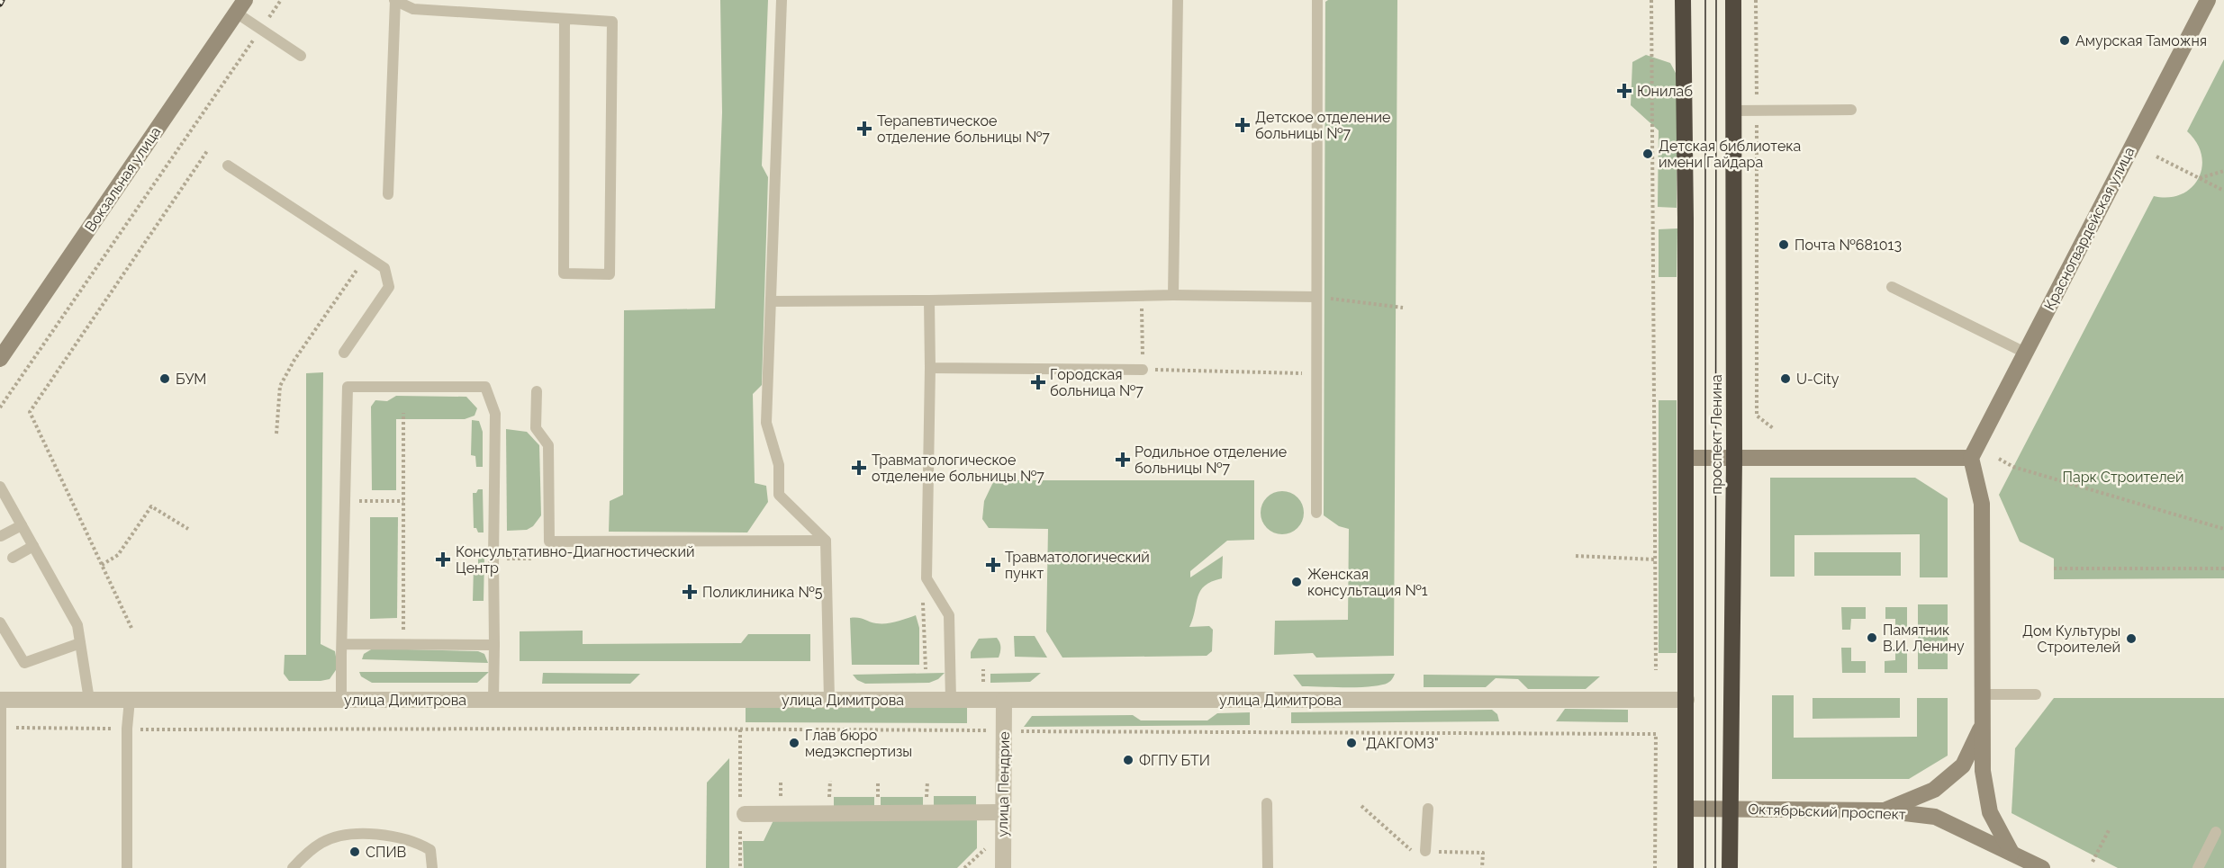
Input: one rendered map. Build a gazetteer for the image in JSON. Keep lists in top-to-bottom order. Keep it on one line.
{"streets":{"highway":["проспект Ленина"],"street":["Вокзальная улица","Красногвардейская улица","улица Димитрова","улица Пендрие","Октябрьский проспект"]},"crossings":[["проспект Ленина","улица Димитрова"],["проспект Ленина","Октябрьский проспект"],["улица Димитрова","улица Пендрие"]],"parks":["Парк Строителей"],"places":{"other":["Амурская Таможня","Детская библиотека имени Гайдара","Почта №681013","БУМ","U-City","Женская консультация №1","Памятник В.И. Ленину","Дом Культуры Строителей","Глав бюро медэкспертизы","\"ДАКГОМЗ\"","ФГПУ БТИ","СПИВ"],"health":["Юнилаб","Детское отделение больницы №7","Терапевтическое отделение больницы №7","Городская больница №7","Родильное отделение больницы №7","Травматологическое отделение больницы №7","Консультативно-Диагностический Центр","Травматологический пункт","Поликлиника №5"]}}
